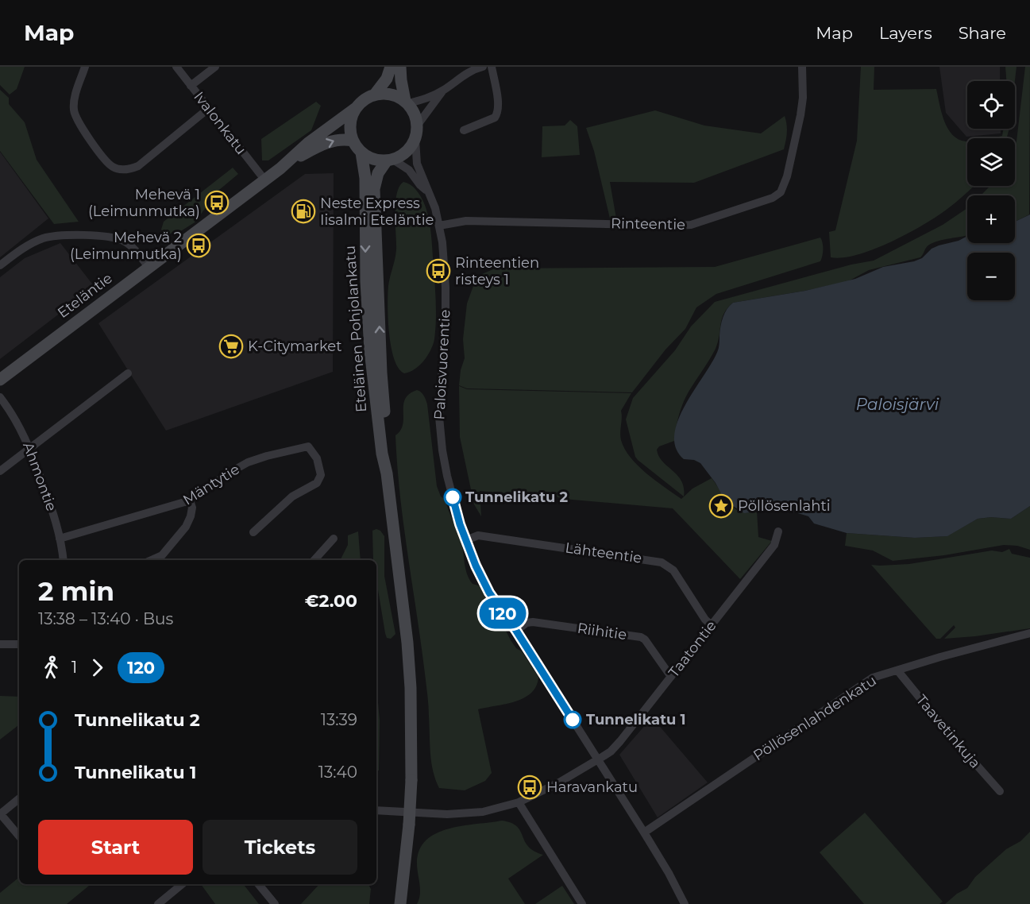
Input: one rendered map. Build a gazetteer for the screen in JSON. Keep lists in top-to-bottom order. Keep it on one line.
{"streets":{"main road":["Eteläntie","Eteläinen Pohjolankatu"],"street":["Ivalonkatu","Rinteentie","Paloisvuorentie","Ahmontie","Mäntytie","Lähteentie","Riihitie","Taatontie","Pöllösenlahdenkatu","Taavetinkuja"]},"crossings":[["Ivalonkatu","Eteläntie"],["Rinteentie","Paloisvuorentie"],["Eteläntie","Eteläinen Pohjolankatu"],["Eteläntie","Paloisvuorentie"],["Eteläinen Pohjolankatu","Paloisvuorentie"],["Paloisvuorentie","Lähteentie"],["Paloisvuorentie","Riihitie"],["Paloisvuorentie","Taatontie"],["Paloisvuorentie","Pöllösenlahdenkatu"],["Ahmontie","Mäntytie"],["Lähteentie","Taatontie"],["Riihitie","Taatontie"],["Pöllösenlahdenkatu","Taavetinkuja"]],"water":["Paloisjärvi"],"places":{"bus stop":["Mehevä 1 (Leimunmutka)","Mehevä 2 (Leimunmutka)","Rinteentien risteys 1","Haravankatu"],"fuel station":["Neste Express Iisalmi Eteläntie"],"supermarket":["K-Citymarket"],"other":["Tunnelikatu 2","Tunnelikatu 1"],"place":["Pöllösenlahti"]},"lines":["bus line 120"],"page":{"header":"Map","nav":["Map","Layers","Share"],"on_map":"120","map_buttons":["+","−"],"heading":["2 min","13:38 – 13:40 · Bus","€2.00"],"legs":["1","120"],"list":[{"name":"Tunnelikatu 2","value":"13:39"},{"name":"Tunnelikatu 1","value":"13:40"}],"buttons":["Start","Tickets"]}}
